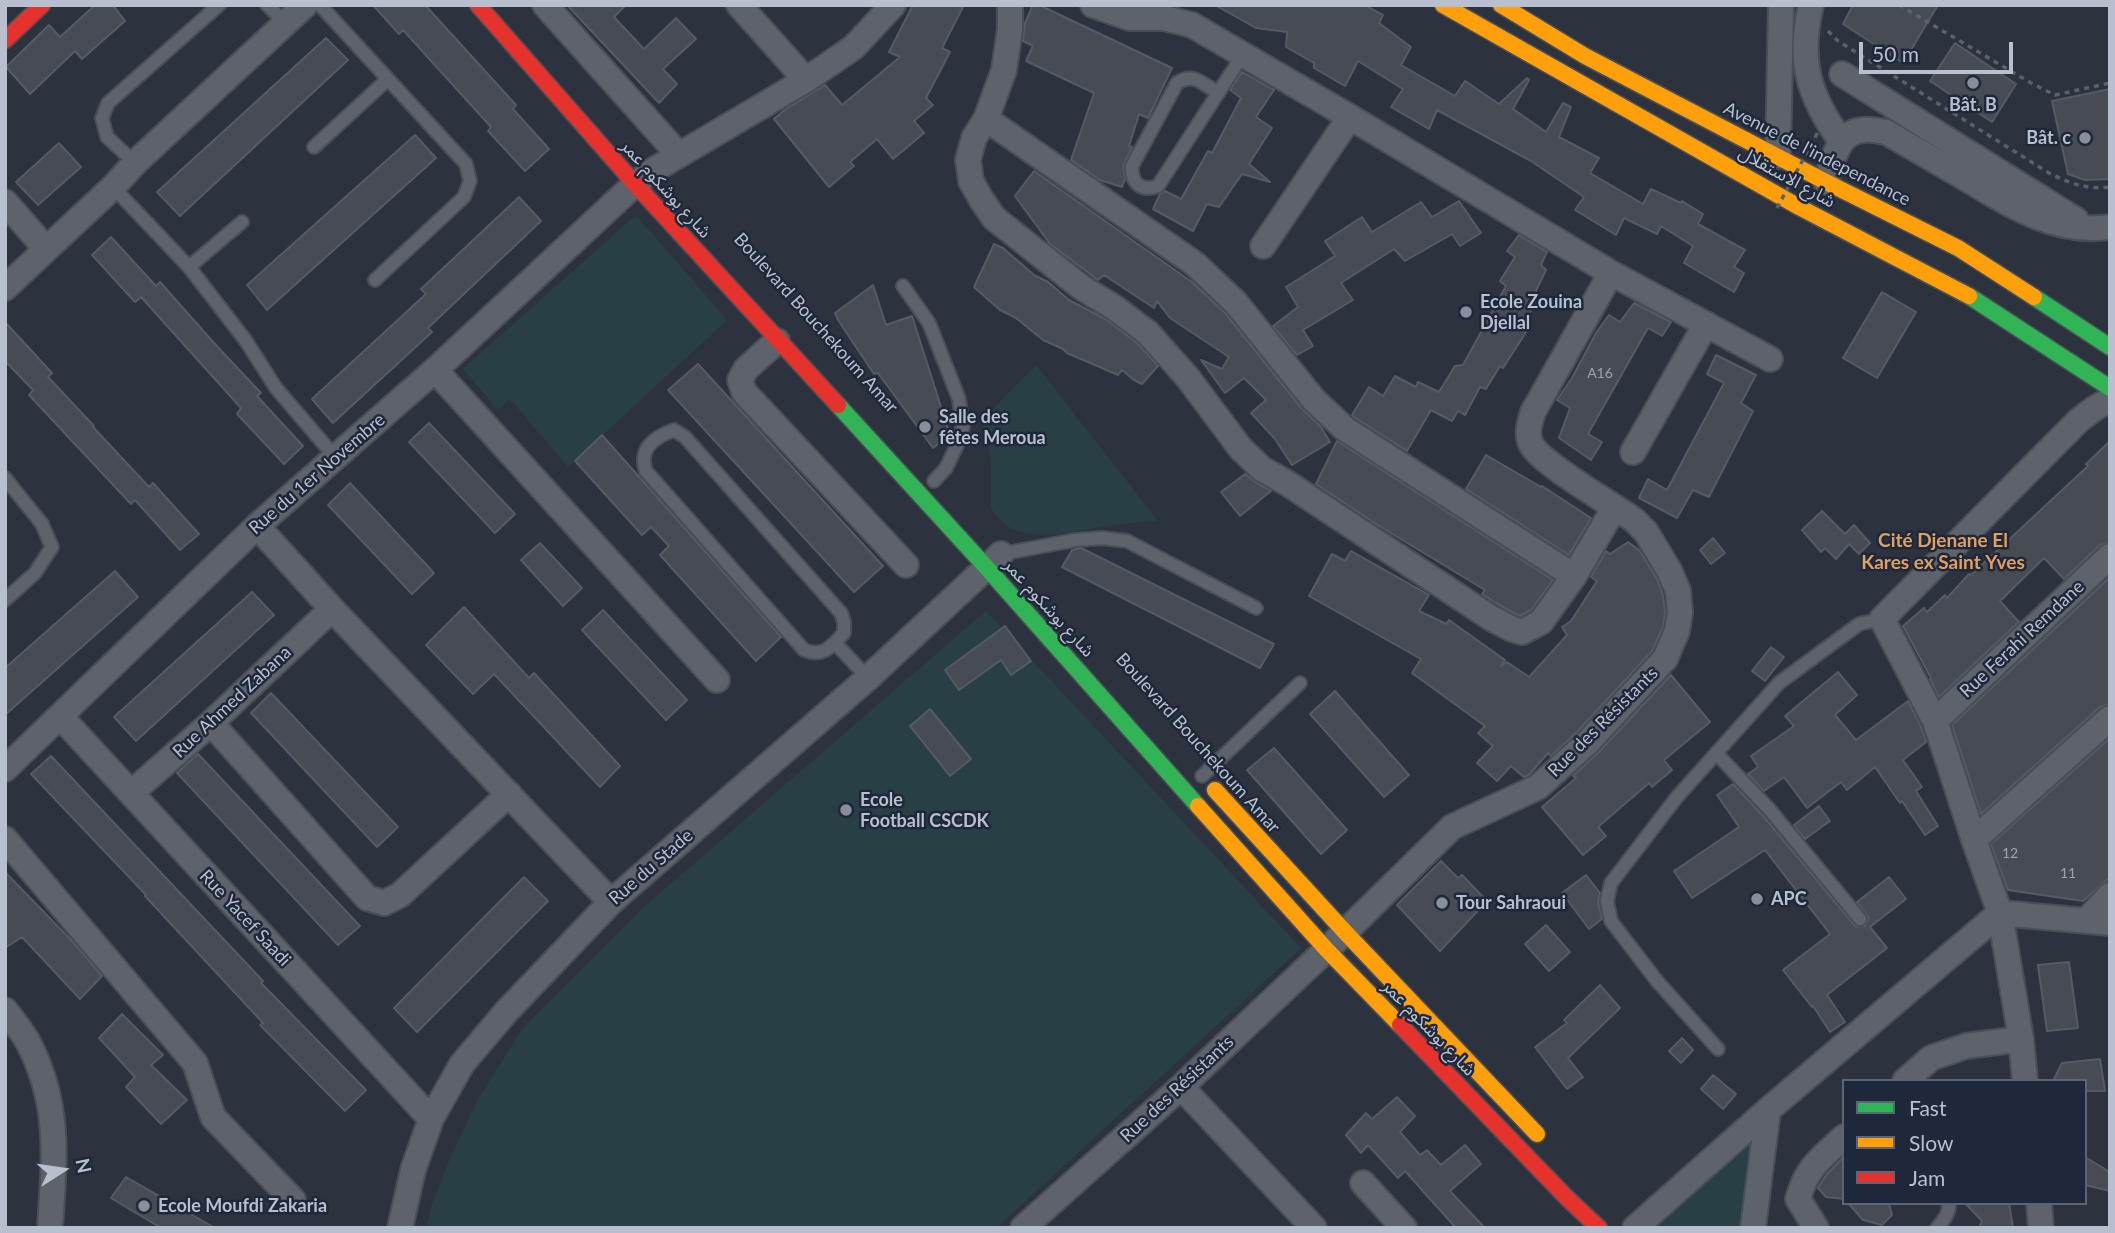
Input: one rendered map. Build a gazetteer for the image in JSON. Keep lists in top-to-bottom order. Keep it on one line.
{"streets":{"street":["Avenue de l'independance","شارع الاستقلال","شارع بوشكوم عمر","Boulevard Bouchekoum Amar","Rue du 1er Novembre","Rue Ferahi Remdane","Rue Ahmed Zabana","Rue des Résistants","Rue du Stade","Rue Yacef Saadi"]},"crossings":[["شارع بوشكوم عمر","Rue du 1er Novembre"],["شارع بوشكوم عمر","Rue des Résistants"],["شارع بوشكوم عمر","Rue du Stade"],["Boulevard Bouchekoum Amar","Rue des Résistants"],["Rue du 1er Novembre","Rue Yacef Saadi"],["Rue Ahmed Zabana","Rue Yacef Saadi"],["Rue du Stade","Rue Yacef Saadi"]],"districts":["Cité Djenane El Kares ex Saint Yves"],"places":["Bât. B","Bât. c","Ecole Zouina Djellal","Salle des fêtes Meroua","Ecole Football CSCDK","APC","Tour Sahraoui","Ecole Moufdi Zakaria"],"house_numbers":["A16","12","11"],"legend":["Fast","Slow","Jam"],"scale_bar":"50 m","north":"right"}
